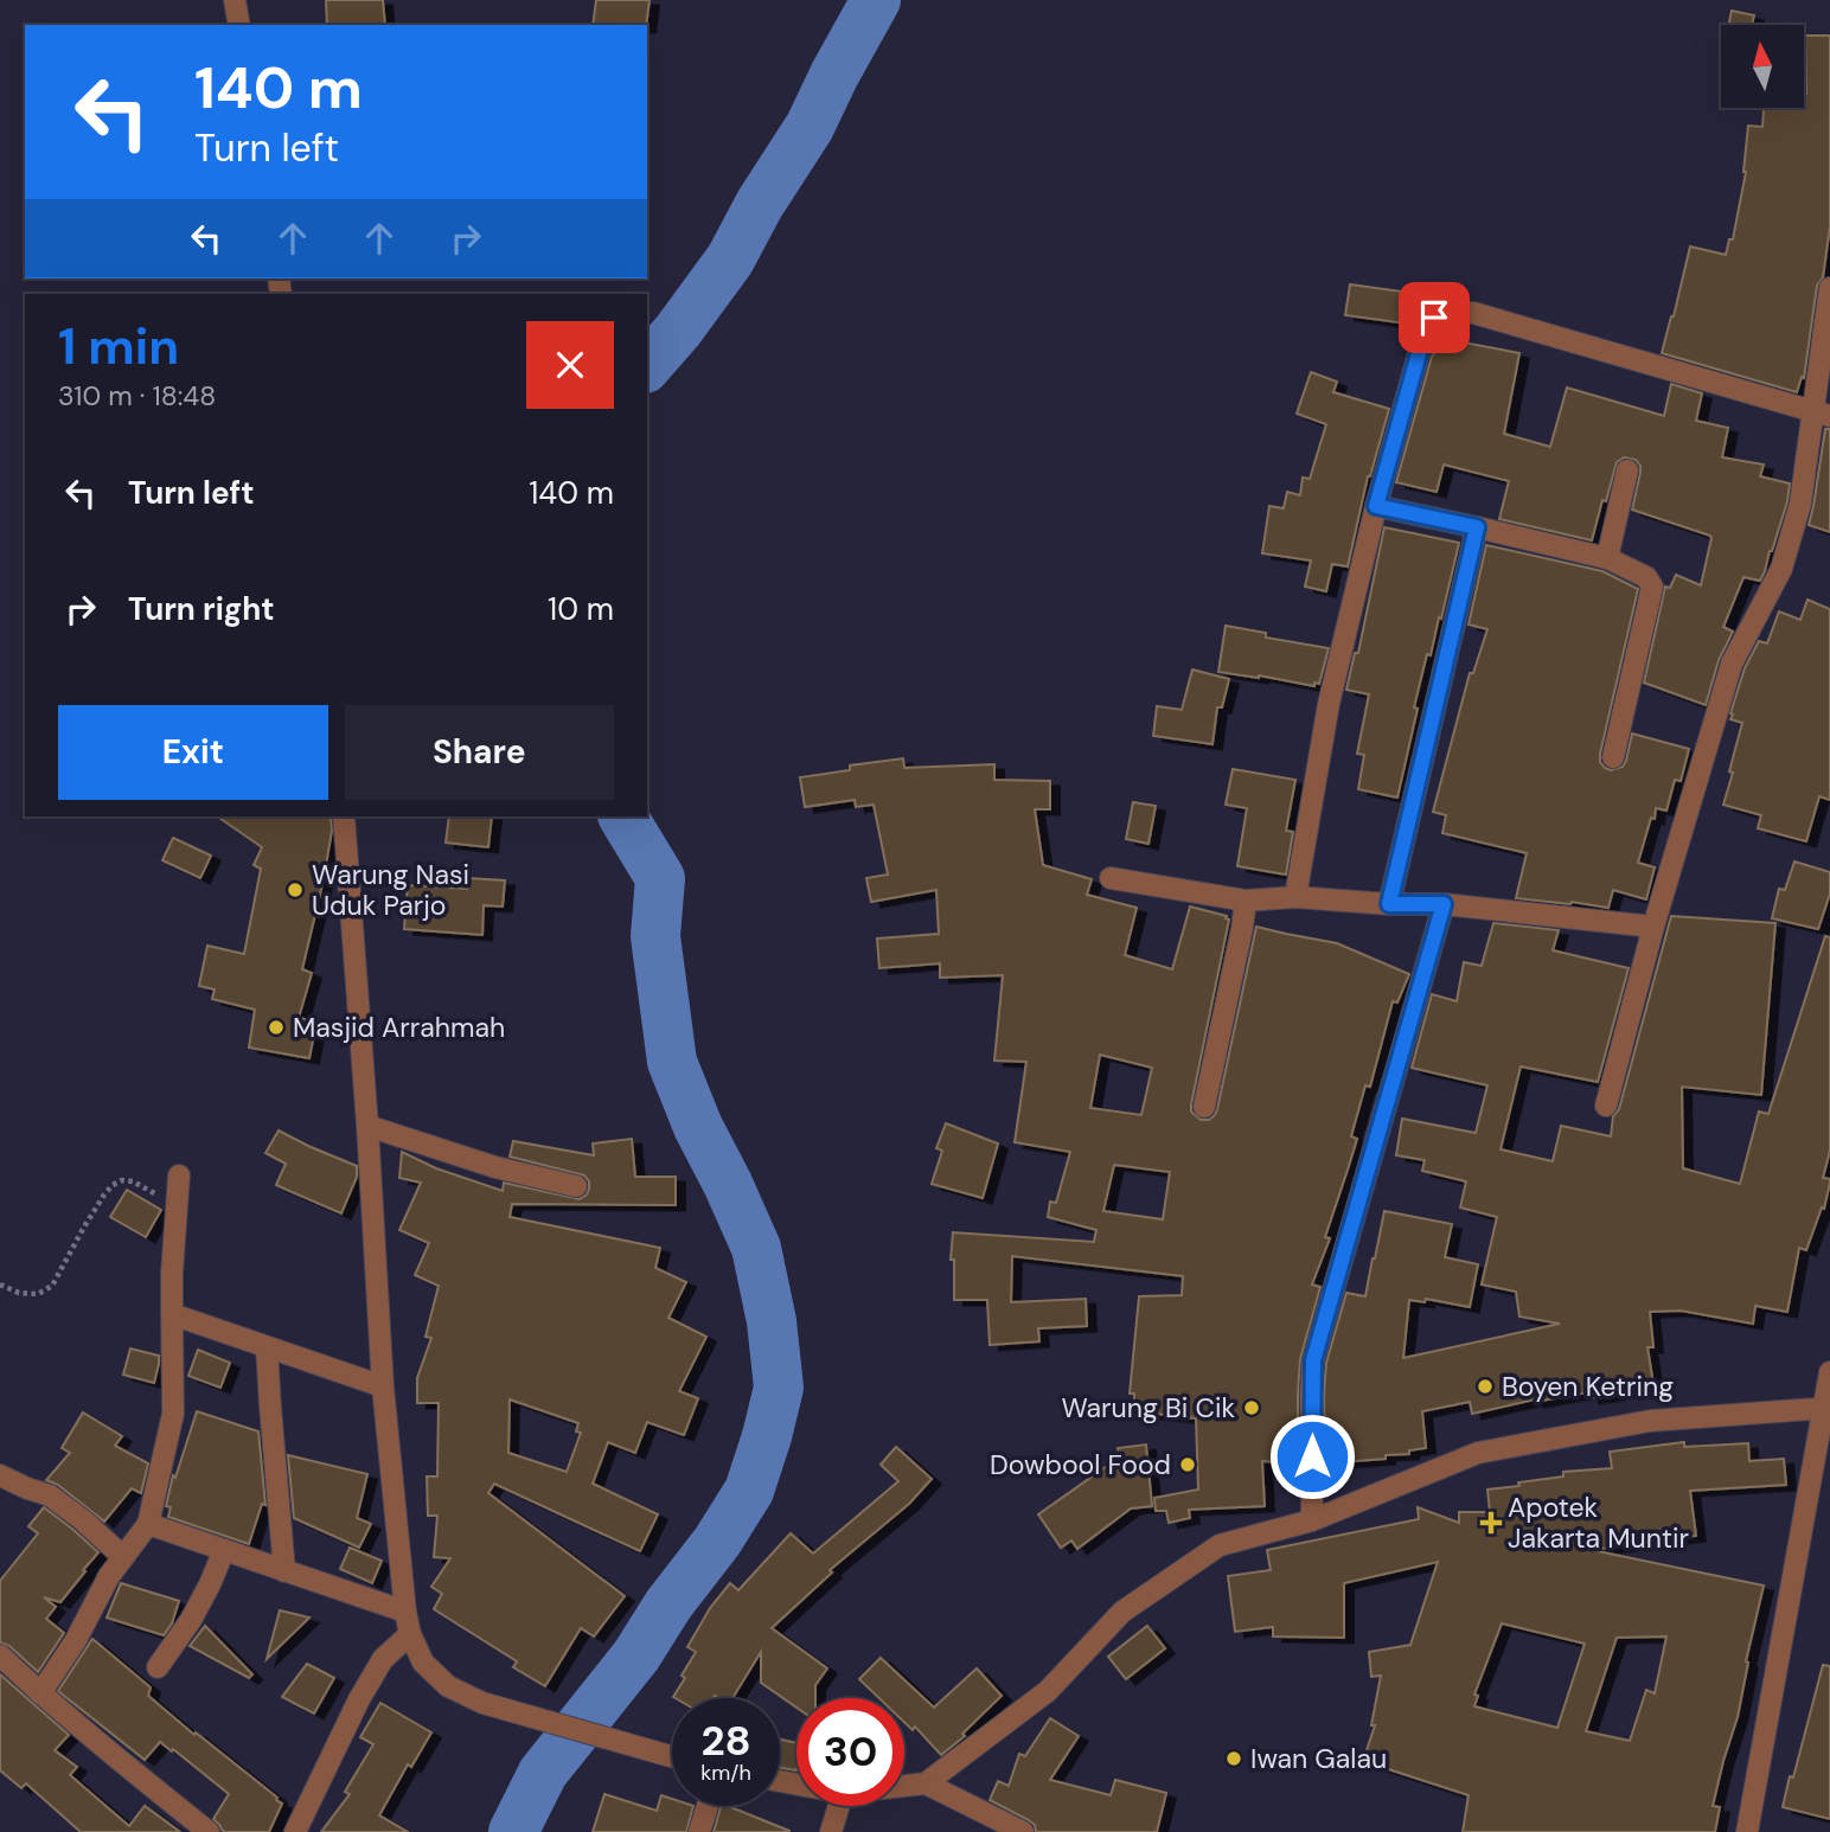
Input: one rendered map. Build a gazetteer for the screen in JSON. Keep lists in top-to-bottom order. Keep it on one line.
{"places":{"other":["Warung Nasi Uduk Parjo","Masjid Arrahmah","Boyen Ketring","Warung Bi Cik","Dowbool Food","Iwan Galau"],"health":["Apotek Jakarta Muntir"]},"north":"top","page":{"turn":["140 m","Turn left"],"heading":["1 min","310 m · 18:48"],"list":[{"name":"Turn left","value":"140 m"},{"name":"Turn right","value":"10 m"}],"buttons":["Exit","Share"],"speed":"28 km/h","limit":"30"}}
